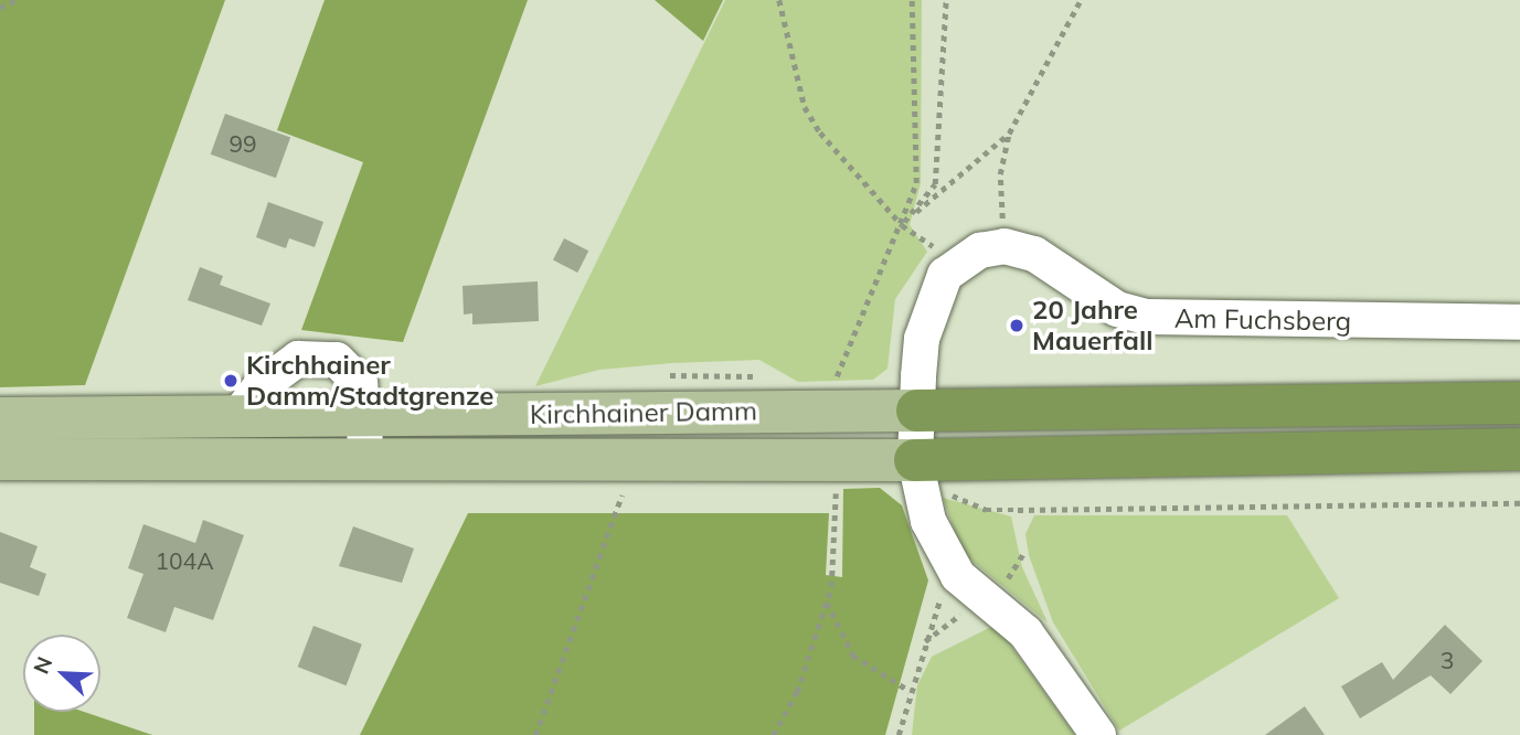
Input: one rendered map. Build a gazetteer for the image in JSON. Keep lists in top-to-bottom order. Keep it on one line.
{"streets":{"main road":["Kirchhainer Damm"],"street":["Am Fuchsberg"]},"places":["20 Jahre Mauerfall","Kirchhainer Damm/Stadtgrenze"],"house_numbers":["99","104A","3"],"north":"top left"}
